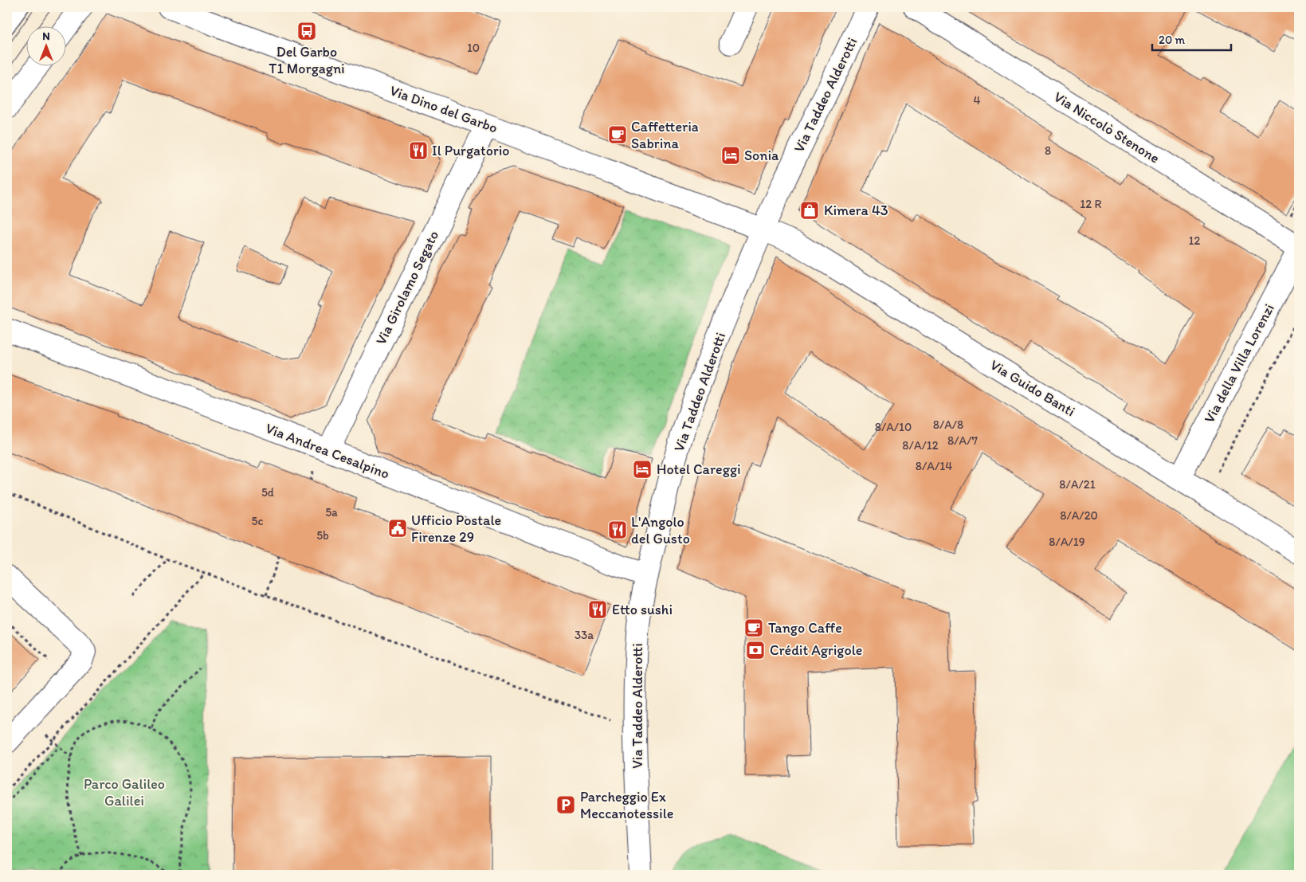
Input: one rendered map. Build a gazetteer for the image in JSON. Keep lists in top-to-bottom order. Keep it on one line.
{"streets":{"street":["Via Taddeo Alderotti","Via Dino del Garbo","Via Niccolò Stenone","Via Girolamo Segato","Via della Villa Lorenzi","Via Guido Banti","Via Andrea Cesalpino"]},"crossings":[["Via Taddeo Alderotti","Via Dino del Garbo"],["Via Taddeo Alderotti","Via Guido Banti"],["Via Taddeo Alderotti","Via Andrea Cesalpino"],["Via Dino del Garbo","Via Girolamo Segato"],["Via Dino del Garbo","Via Guido Banti"],["Via Niccolò Stenone","Via della Villa Lorenzi"],["Via Girolamo Segato","Via Andrea Cesalpino"],["Via della Villa Lorenzi","Via Guido Banti"]],"parks":["Parco Galileo Galilei"],"places":{"bus stop":["Del Garbo T1 Morgagni"],"cafe":["Caffetteria Sabrina","Tango Caffe"],"restaurant":["Il Purgatorio","L'Angolo del Gusto","Etto sushi"],"hotel":["Sonia","Hotel Careggi"],"shop":["Kimera 43"],"public building":["Ufficio Postale Firenze 29"],"bank":["Crédit Agrigole"],"parking":["Parcheggio Ex Meccanotessile"]},"house_numbers":["10","4","8","12 R","12","8/A/8","8/A/10","8/A/7","8/A/12","8/A/14","8/A/21","5d","5a","8/A/20","5c","5b","8/A/19","33a"],"scale_bar":"20 m","north":"top"}
